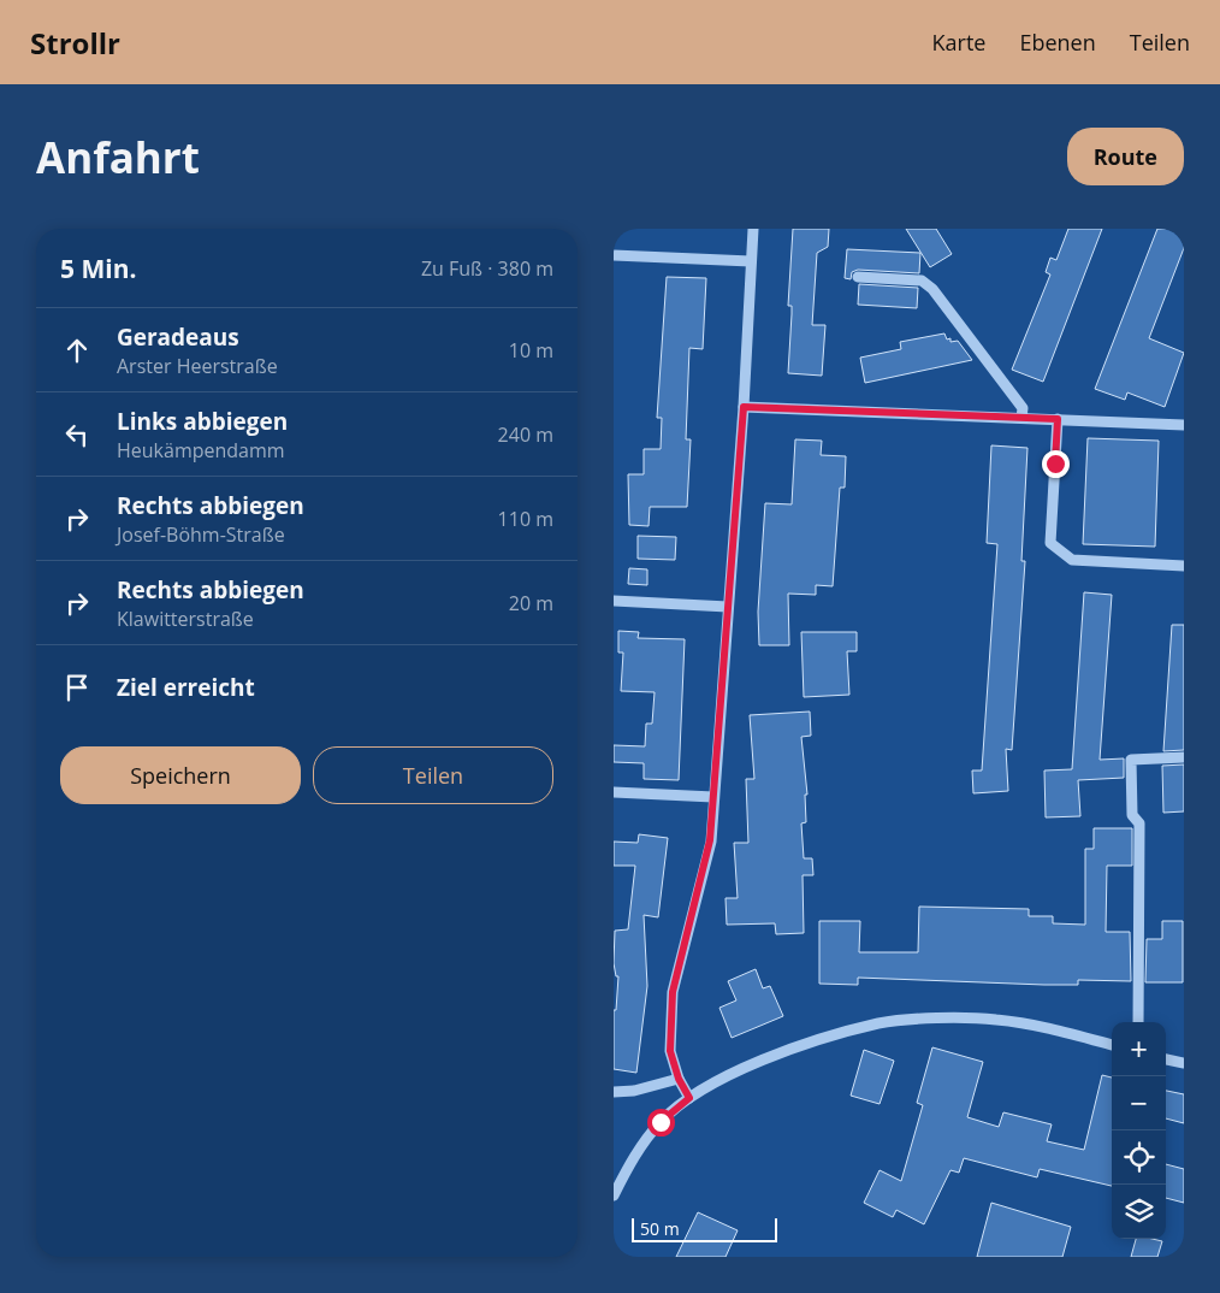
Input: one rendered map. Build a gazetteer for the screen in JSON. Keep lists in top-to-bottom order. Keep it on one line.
{"scale_bar":"50 m","page":{"header":"Strollr","nav":["Karte","Ebenen","Teilen"],"buttons":["Route",["Speichern","Teilen"]],"title":"Anfahrt","heading":["5 Min.","Zu Fuß · 380 m"],"list":[["Geradeaus","Arster Heerstraße","10 m"],["Links abbiegen","Heukämpendamm","240 m"],["Rechts abbiegen","Josef-Böhm-Straße","110 m"],["Rechts abbiegen","Klawitterstraße","20 m"],"Ziel erreicht"],"map_buttons":["+","−"],"scale":"50 m"}}
